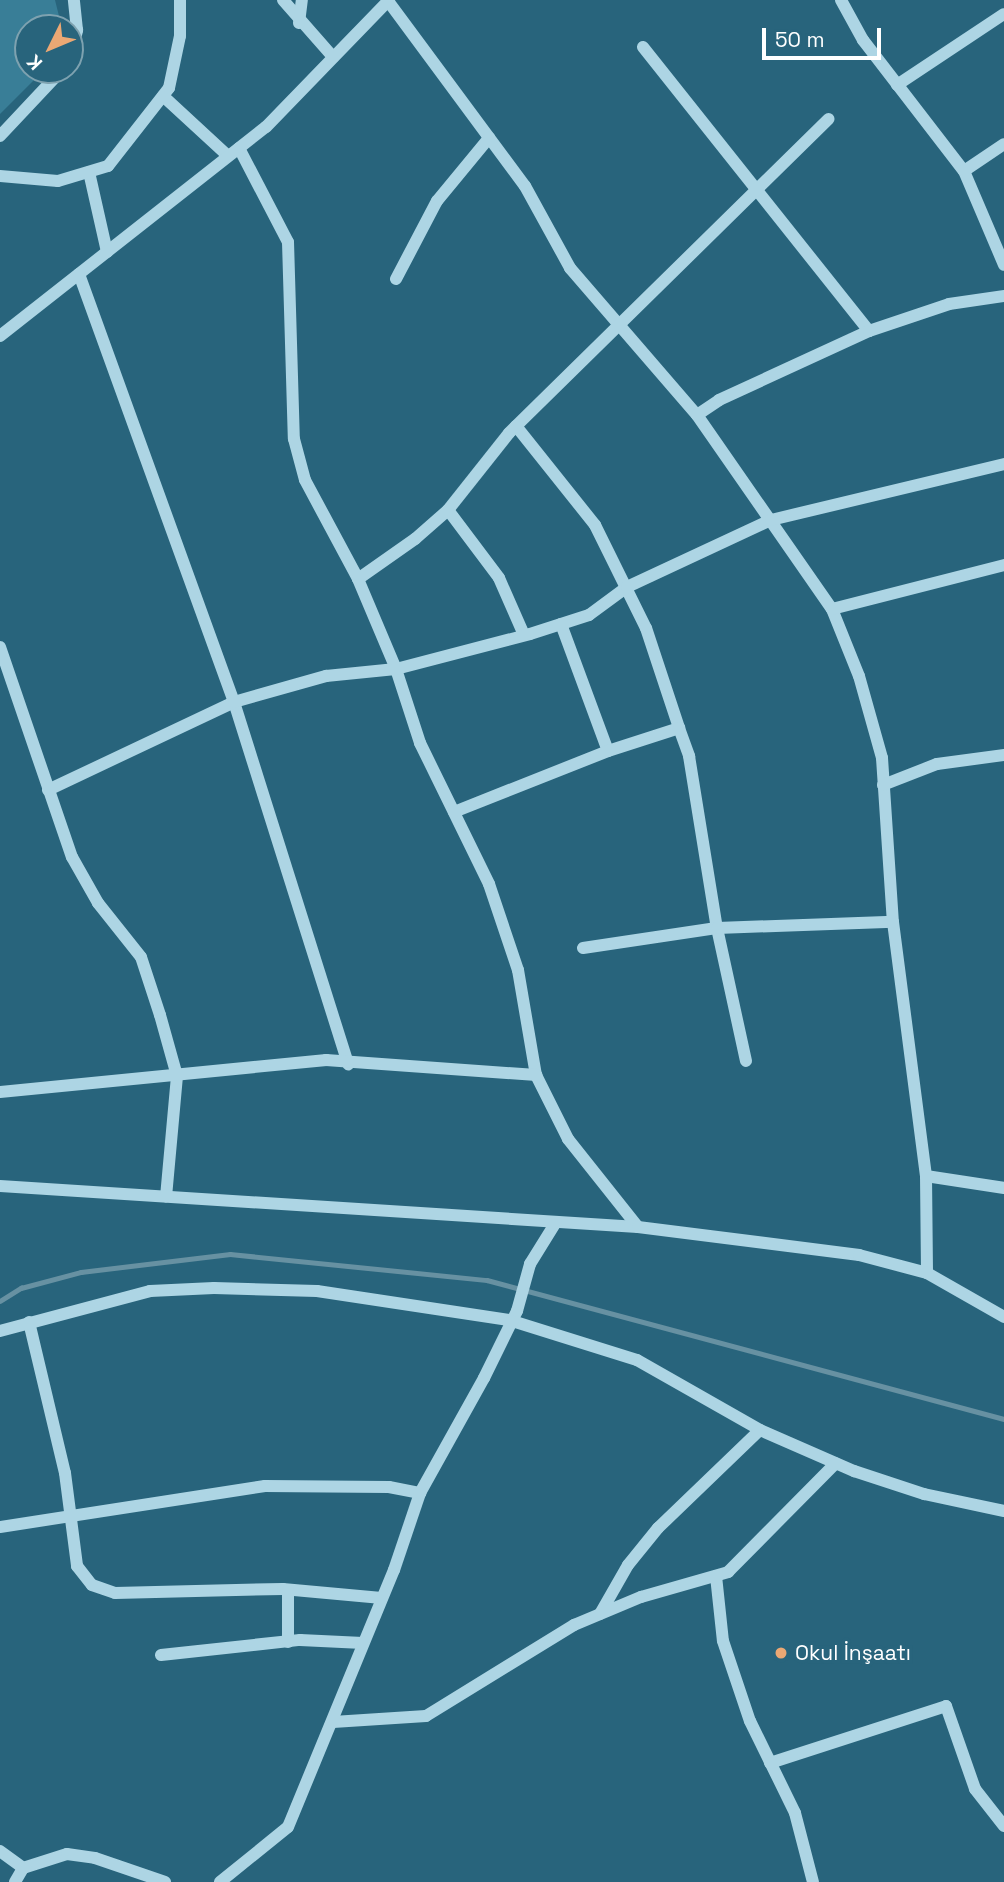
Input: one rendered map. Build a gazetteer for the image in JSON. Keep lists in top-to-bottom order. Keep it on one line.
{"places":["Okul İnşaatı"],"scale_bar":"50 m","north":"bottom left"}
